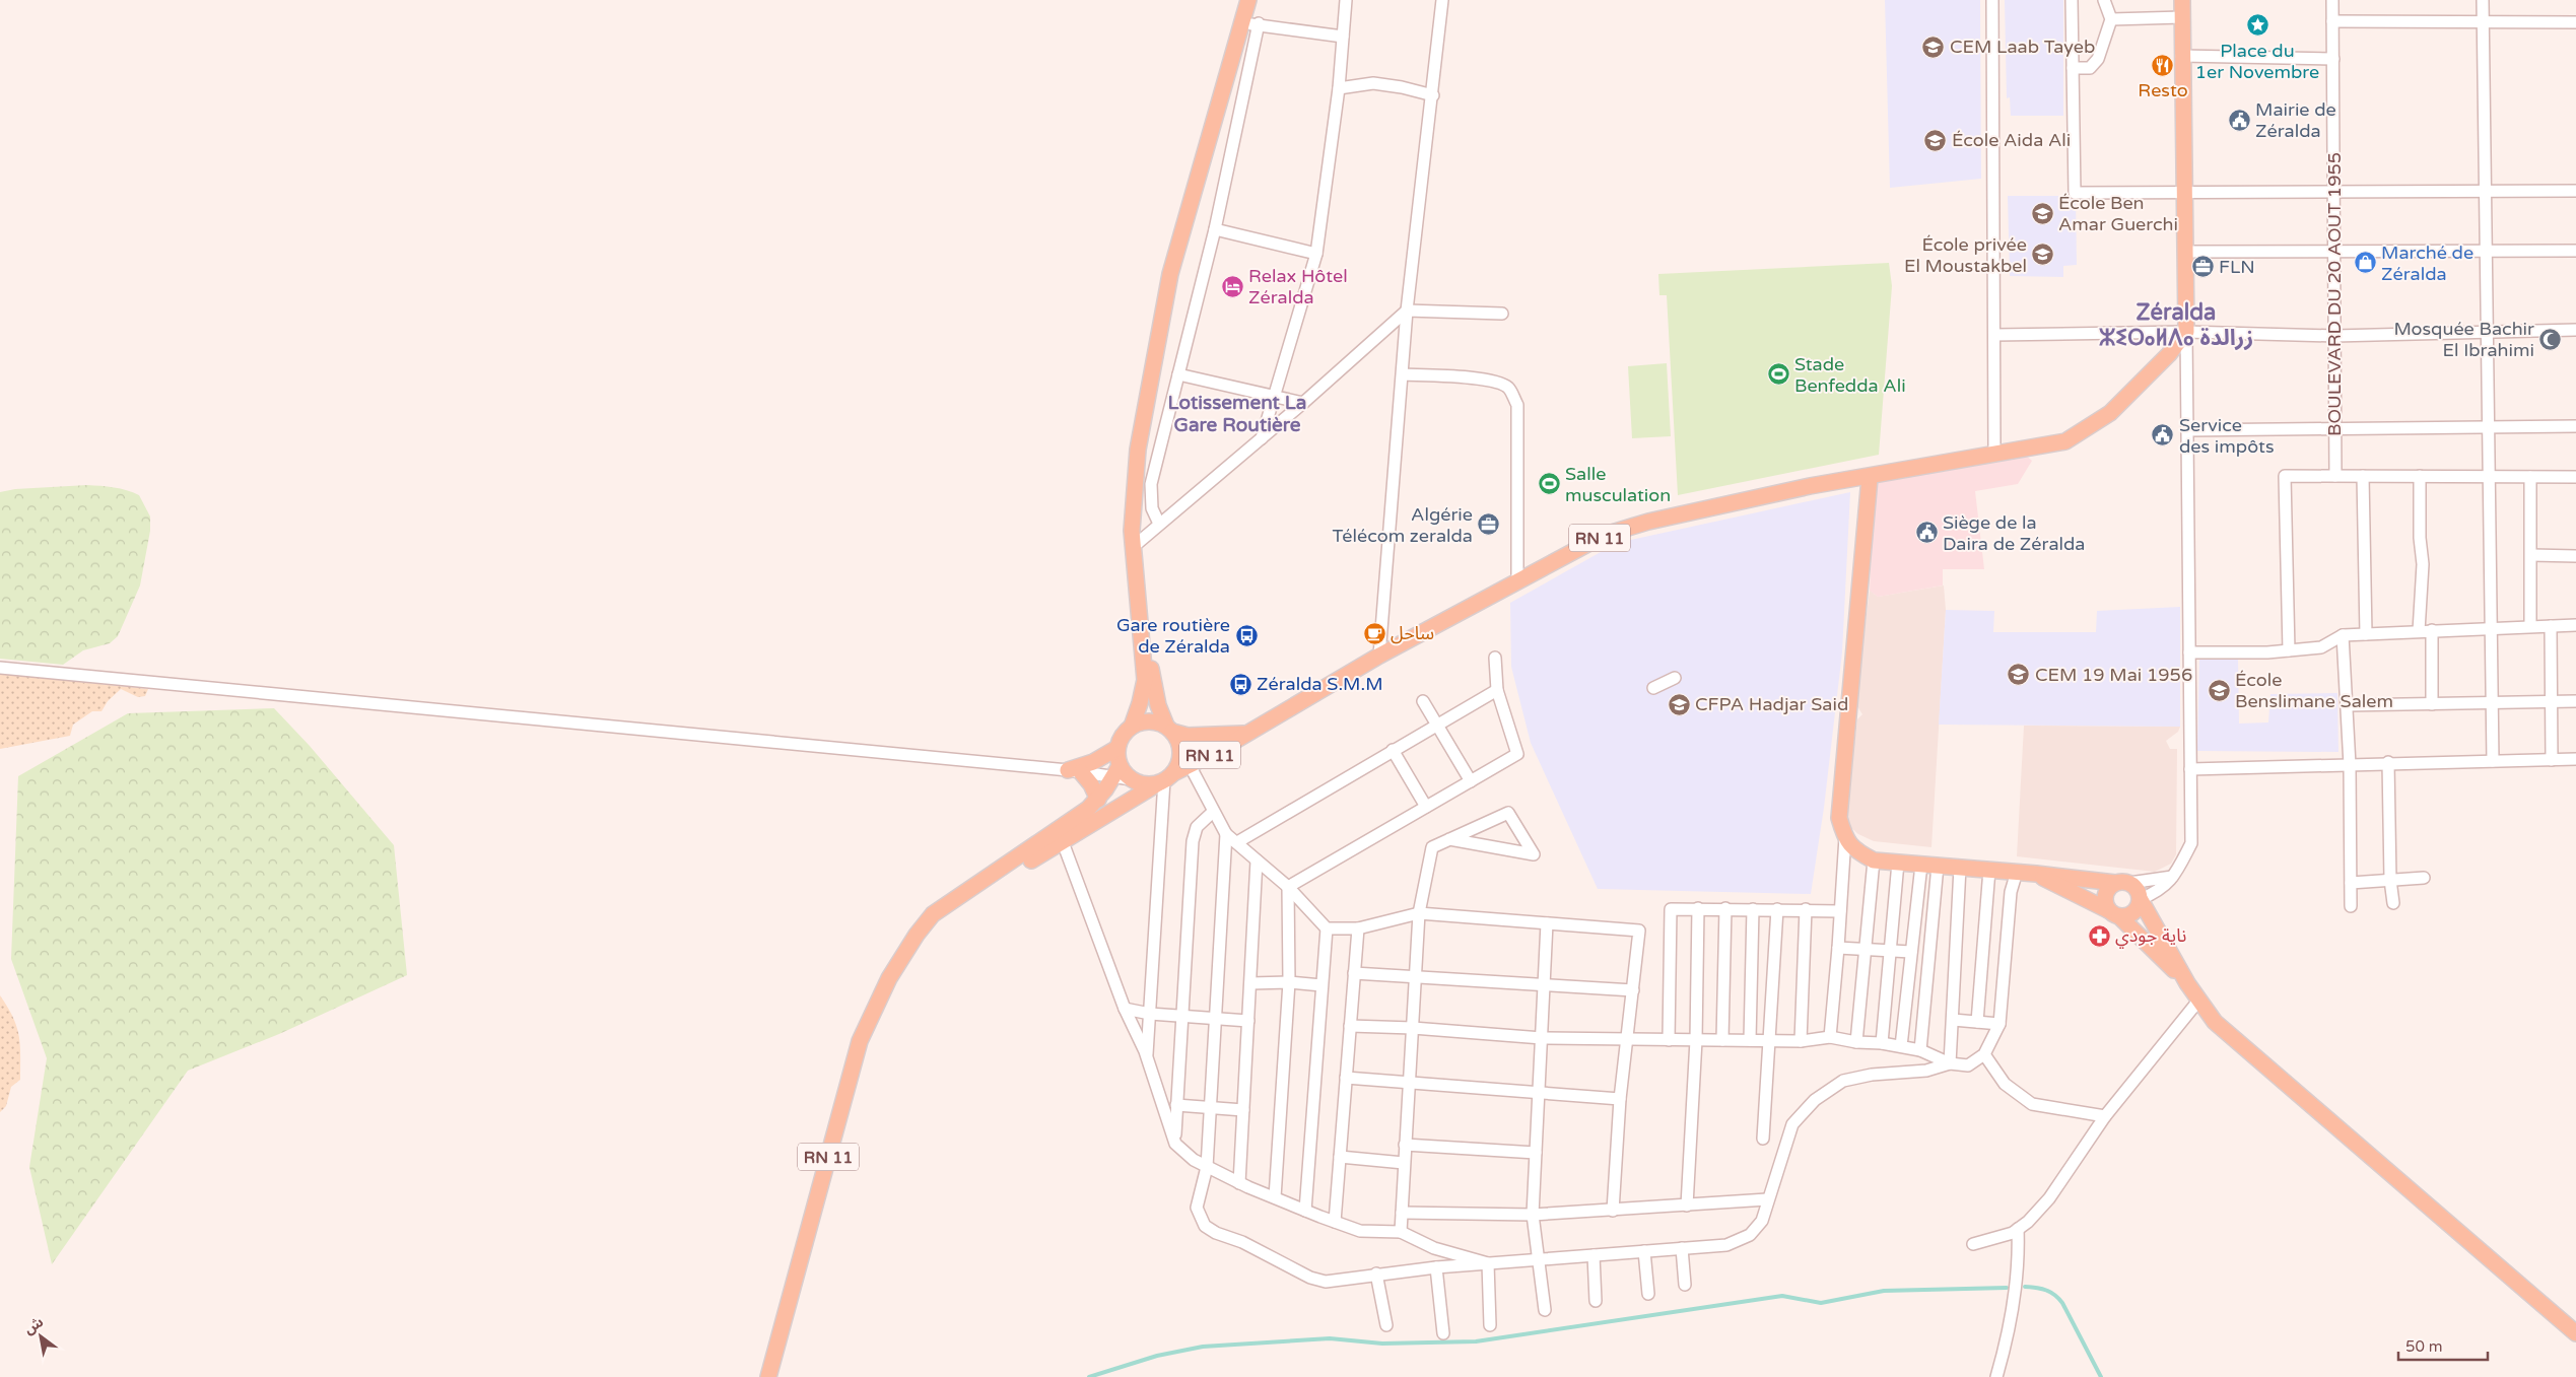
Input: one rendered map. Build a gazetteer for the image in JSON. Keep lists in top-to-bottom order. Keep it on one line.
{"streets":{"main road":["RN 11"],"street":["BOULEVARD DU 20 AOUT 1955"]},"districts":["Zéralda ⵣⵉⵔⴰⵍⴷⴰ زرالدة","Lotissement La Gare Routière"],"places":{"place":["Place du 1er Novembre"],"school or university":["CEM Laab Tayeb","École Aida Ali","École Ben Amar Guerchi","École privée El Moustakbel","CEM 19 Mai 1956","École Benslimane Salem","CFPA Hadjar Said"],"restaurant":["Resto"],"public building":["Mairie de Zéralda","Service des impôts","Siège de la Daira de Zéralda"],"shop":["Marché de Zéralda"],"office":["FLN","Algérie Télécom zeralda"],"hotel":["Relax Hôtel Zéralda"],"mosque":["Mosquée Bachir El Ibrahimi"],"sports":["Stade Benfedda Ali","Salle musculation"],"cafe":["ساحل"],"bus stop":["Gare routière de Zéralda","Zéralda S.M.M"],"pharmacy":["ناية جودي"]},"scale_bar":"50 m","north":"top left"}
